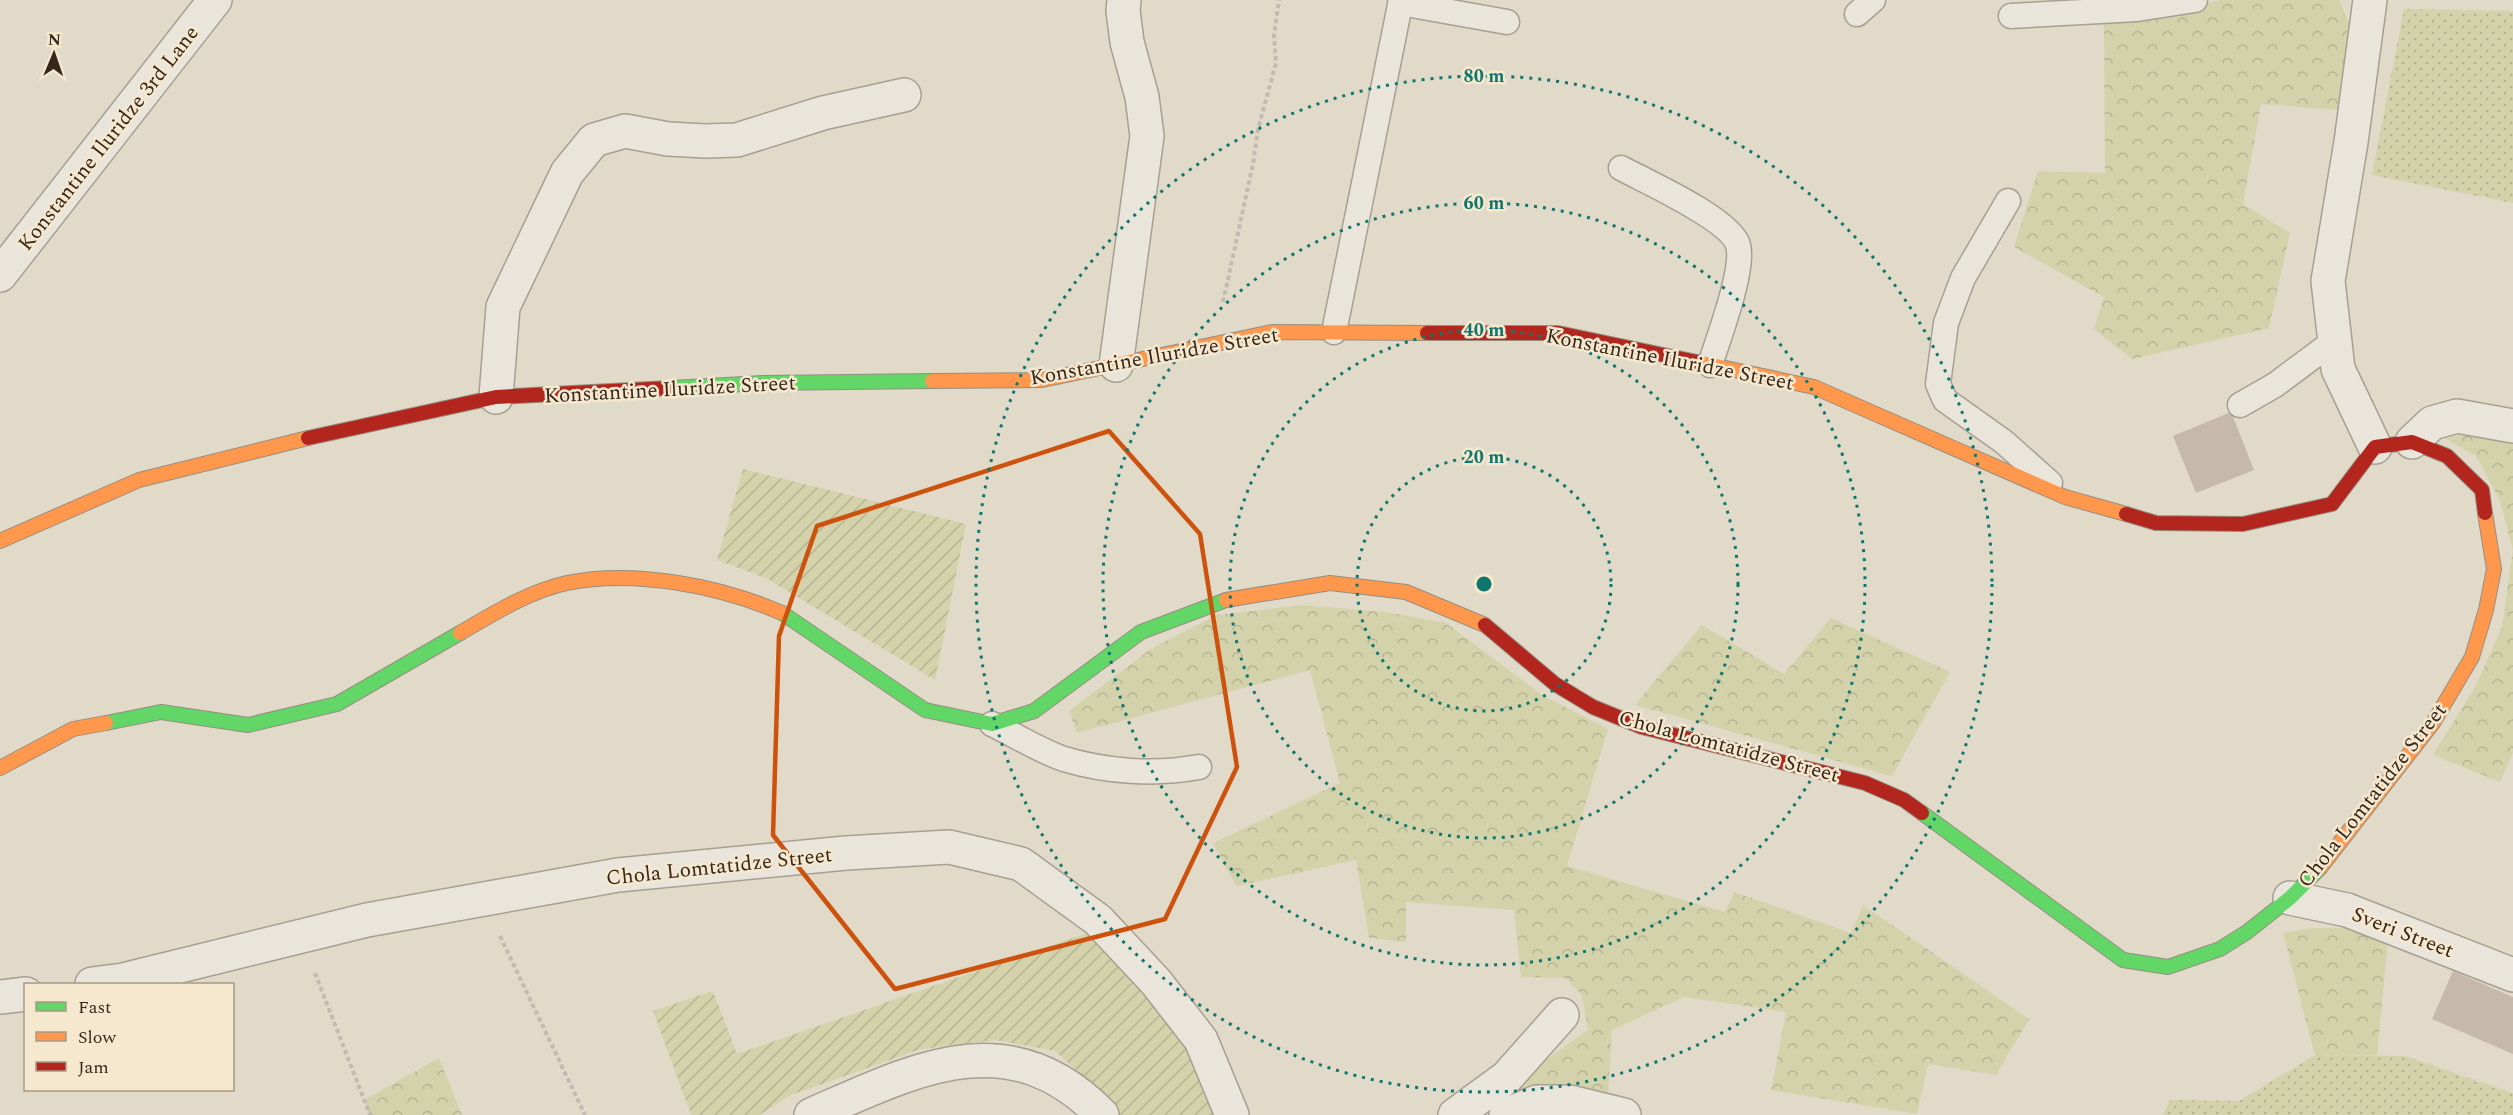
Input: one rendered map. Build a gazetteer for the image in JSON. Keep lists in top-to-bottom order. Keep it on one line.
{"streets":{"street":["Konstantine Iluridze 3rd Lane","Konstantine Iluridze Street","Chola Lomtatidze Street","Sveri Street"]},"crossings":[["Konstantine Iluridze Street","Chola Lomtatidze Street"],["Chola Lomtatidze Street","Sveri Street"]],"legend":["Fast","Slow","Jam"],"north":"top","rings":["80 m","60 m","40 m","20 m"]}
